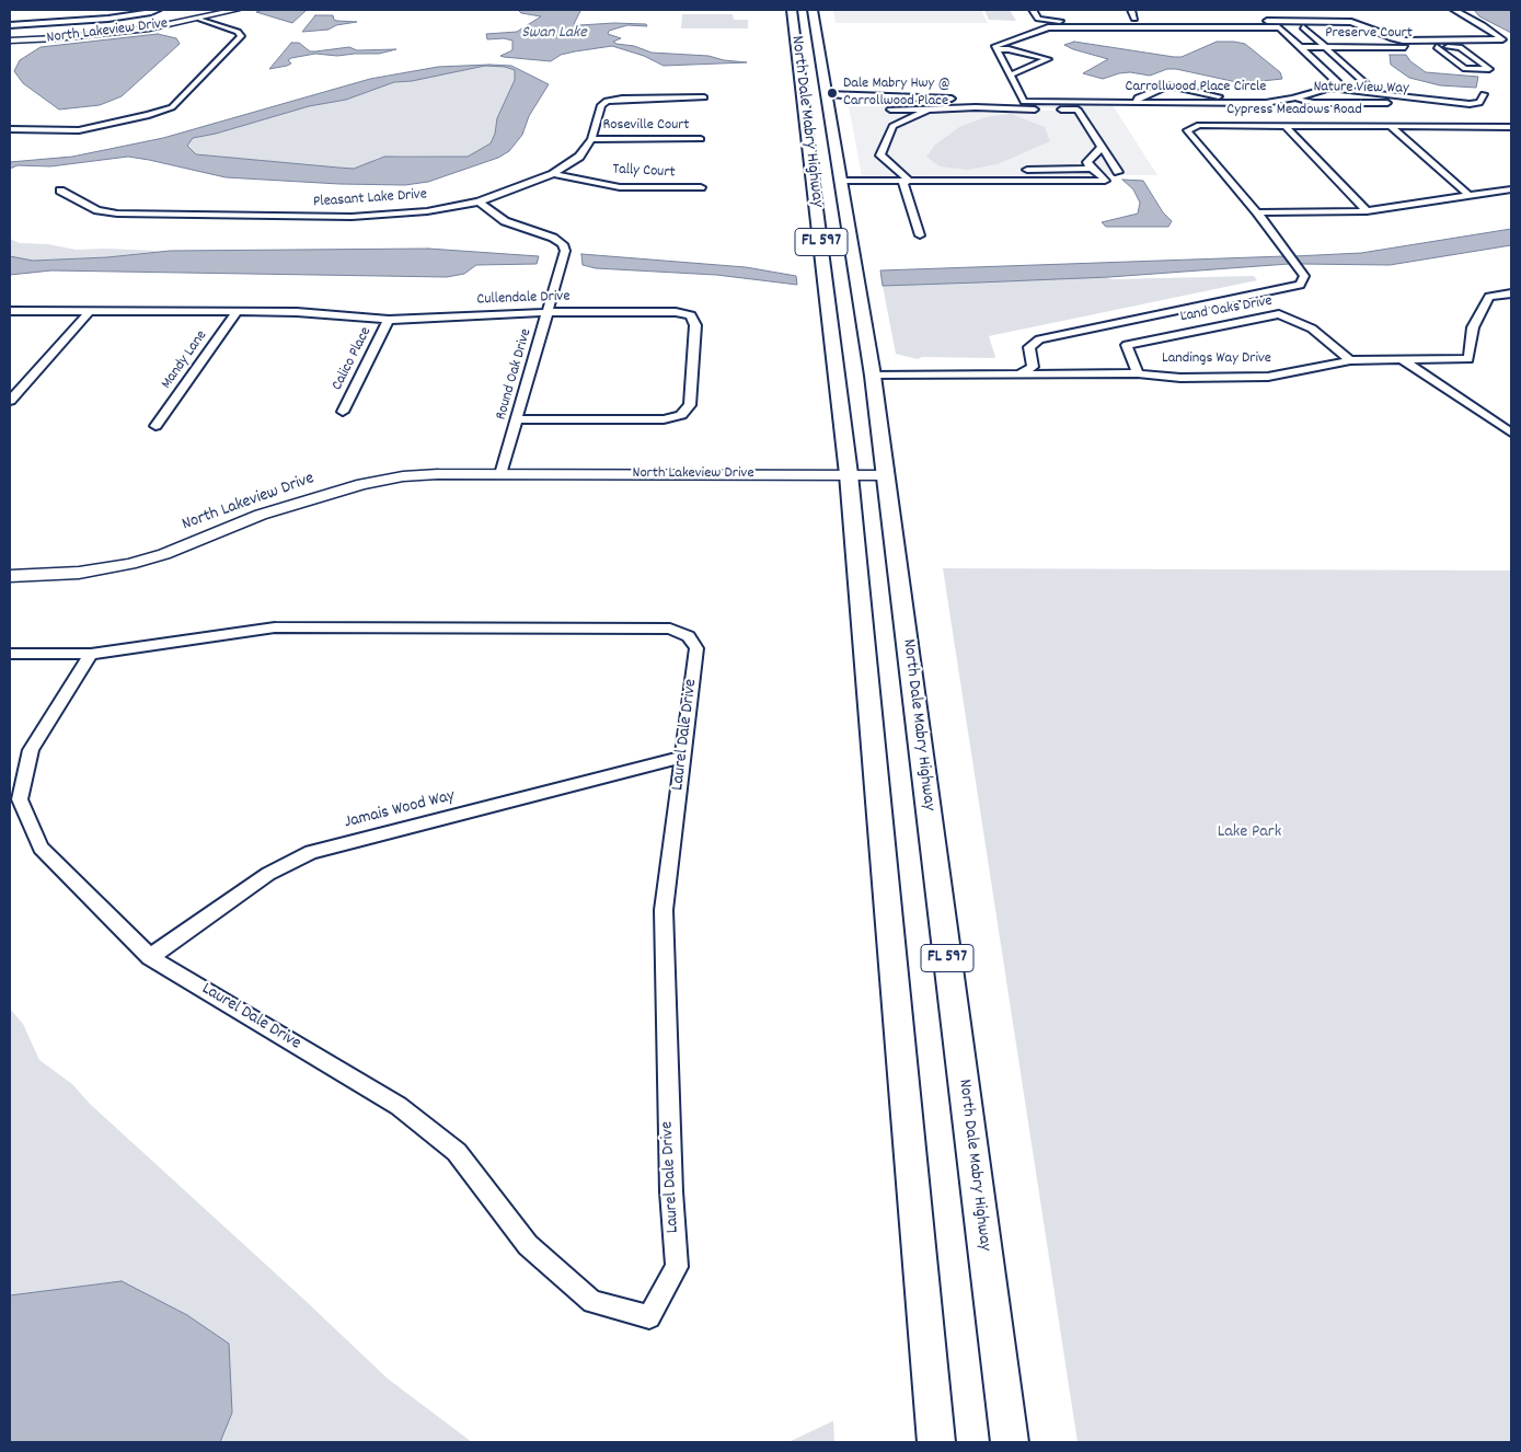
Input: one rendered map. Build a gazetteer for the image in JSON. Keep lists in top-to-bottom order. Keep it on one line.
{"streets":{"main road":["North Dale Mabry Highway","FL 597"],"street":["North Lakeview Drive","Preserve Court","Carrollwood Place Circle","Nature View Way","Cypress Meadows Road","Roseville Court","Tally Court","Pleasant Lake Drive","Cullendale Drive","Land Oaks Drive","Calico Place","Landings Way Drive","Mandy Lane","Round Oak Drive","Laurel Dale Drive","Jamais Wood Way"]},"crossings":[["North Lakeview Drive","North Dale Mabry Highway"],["Carrollwood Place Circle","Nature View Way"],["Carrollwood Place Circle","North Dale Mabry Highway"],["Cypress Meadows Road","Landings Way Drive"],["North Dale Mabry Highway","Landings Way Drive"],["Roseville Court","Pleasant Lake Drive"],["Tally Court","Pleasant Lake Drive"],["Pleasant Lake Drive","Round Oak Drive"],["Cullendale Drive","Calico Place"],["Cullendale Drive","Mandy Lane"],["Cullendale Drive","Round Oak Drive"],["Land Oaks Drive","Landings Way Drive"],["Laurel Dale Drive","Jamais Wood Way"]],"water":["Swan Lake"],"parks":["Lake Park"],"places":["Dale Mabry Hwy @ Carrollwood Place"]}
